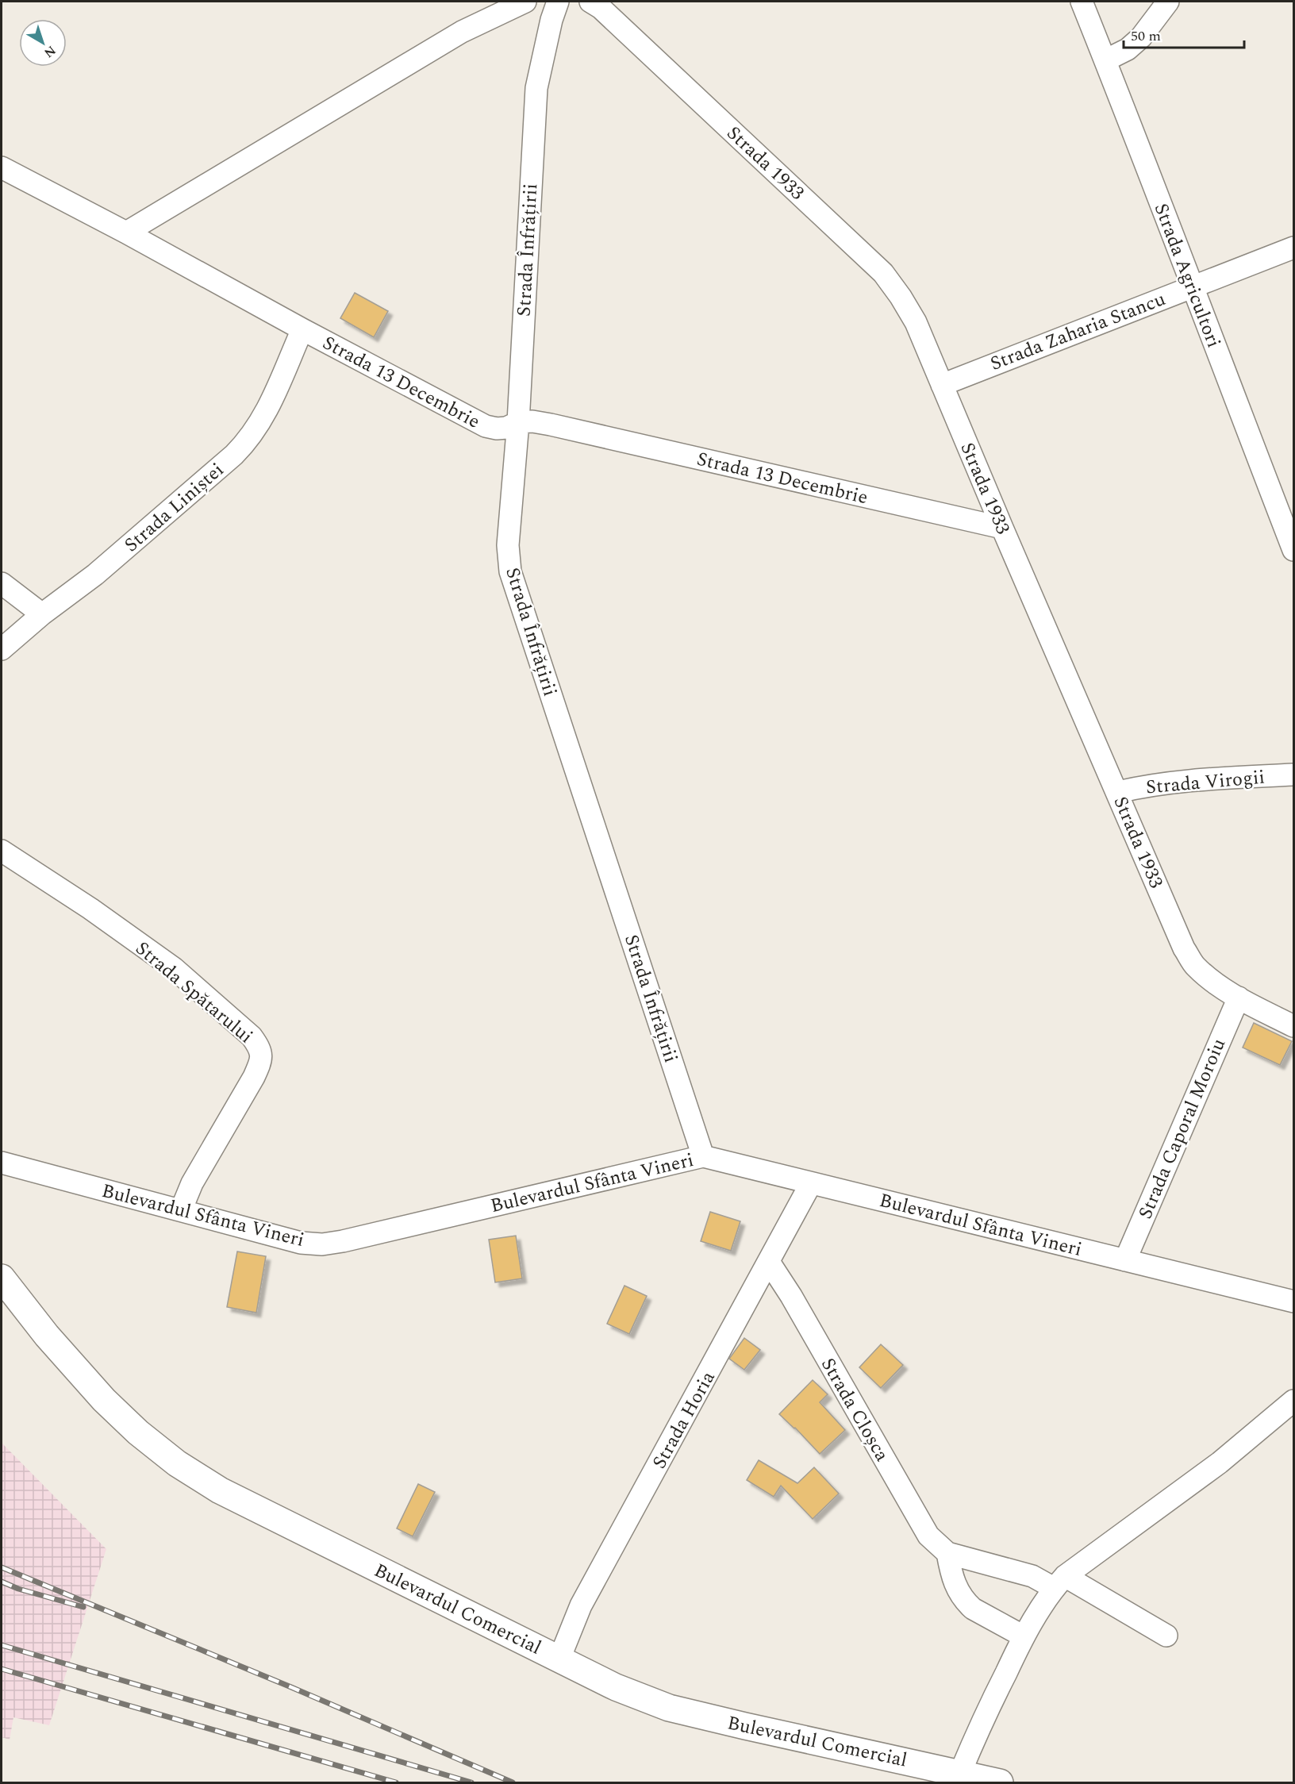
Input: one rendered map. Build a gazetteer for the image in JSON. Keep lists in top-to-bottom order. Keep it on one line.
{"streets":{"main road":["Bulevardul Comercial"],"street":["Strada 1933","Strada Înfrățirii","Strada Agricultori","Strada Zaharia Stancu","Strada 13 Decembrie","Strada Liniștei","Strada Virogii","Strada Spătarului","Strada Caporal Moroiu","Bulevardul Sfânta Vineri","Strada Cloșca","Strada Horia"]},"crossings":[["Strada 1933","Strada Zaharia Stancu"],["Strada 1933","Strada 13 Decembrie"],["Strada 1933","Strada Virogii"],["Strada 1933","Strada Caporal Moroiu"],["Strada Înfrățirii","Strada 13 Decembrie"],["Strada Înfrățirii","Bulevardul Sfânta Vineri"],["Strada Agricultori","Strada Zaharia Stancu"],["Strada 13 Decembrie","Strada Liniștei"],["Strada Spătarului","Bulevardul Sfânta Vineri"],["Strada Caporal Moroiu","Bulevardul Sfânta Vineri"],["Bulevardul Sfânta Vineri","Strada Horia"],["Strada Cloșca","Strada Horia"],["Strada Horia","Bulevardul Comercial"]],"scale_bar":"50 m","north":"bottom right"}
